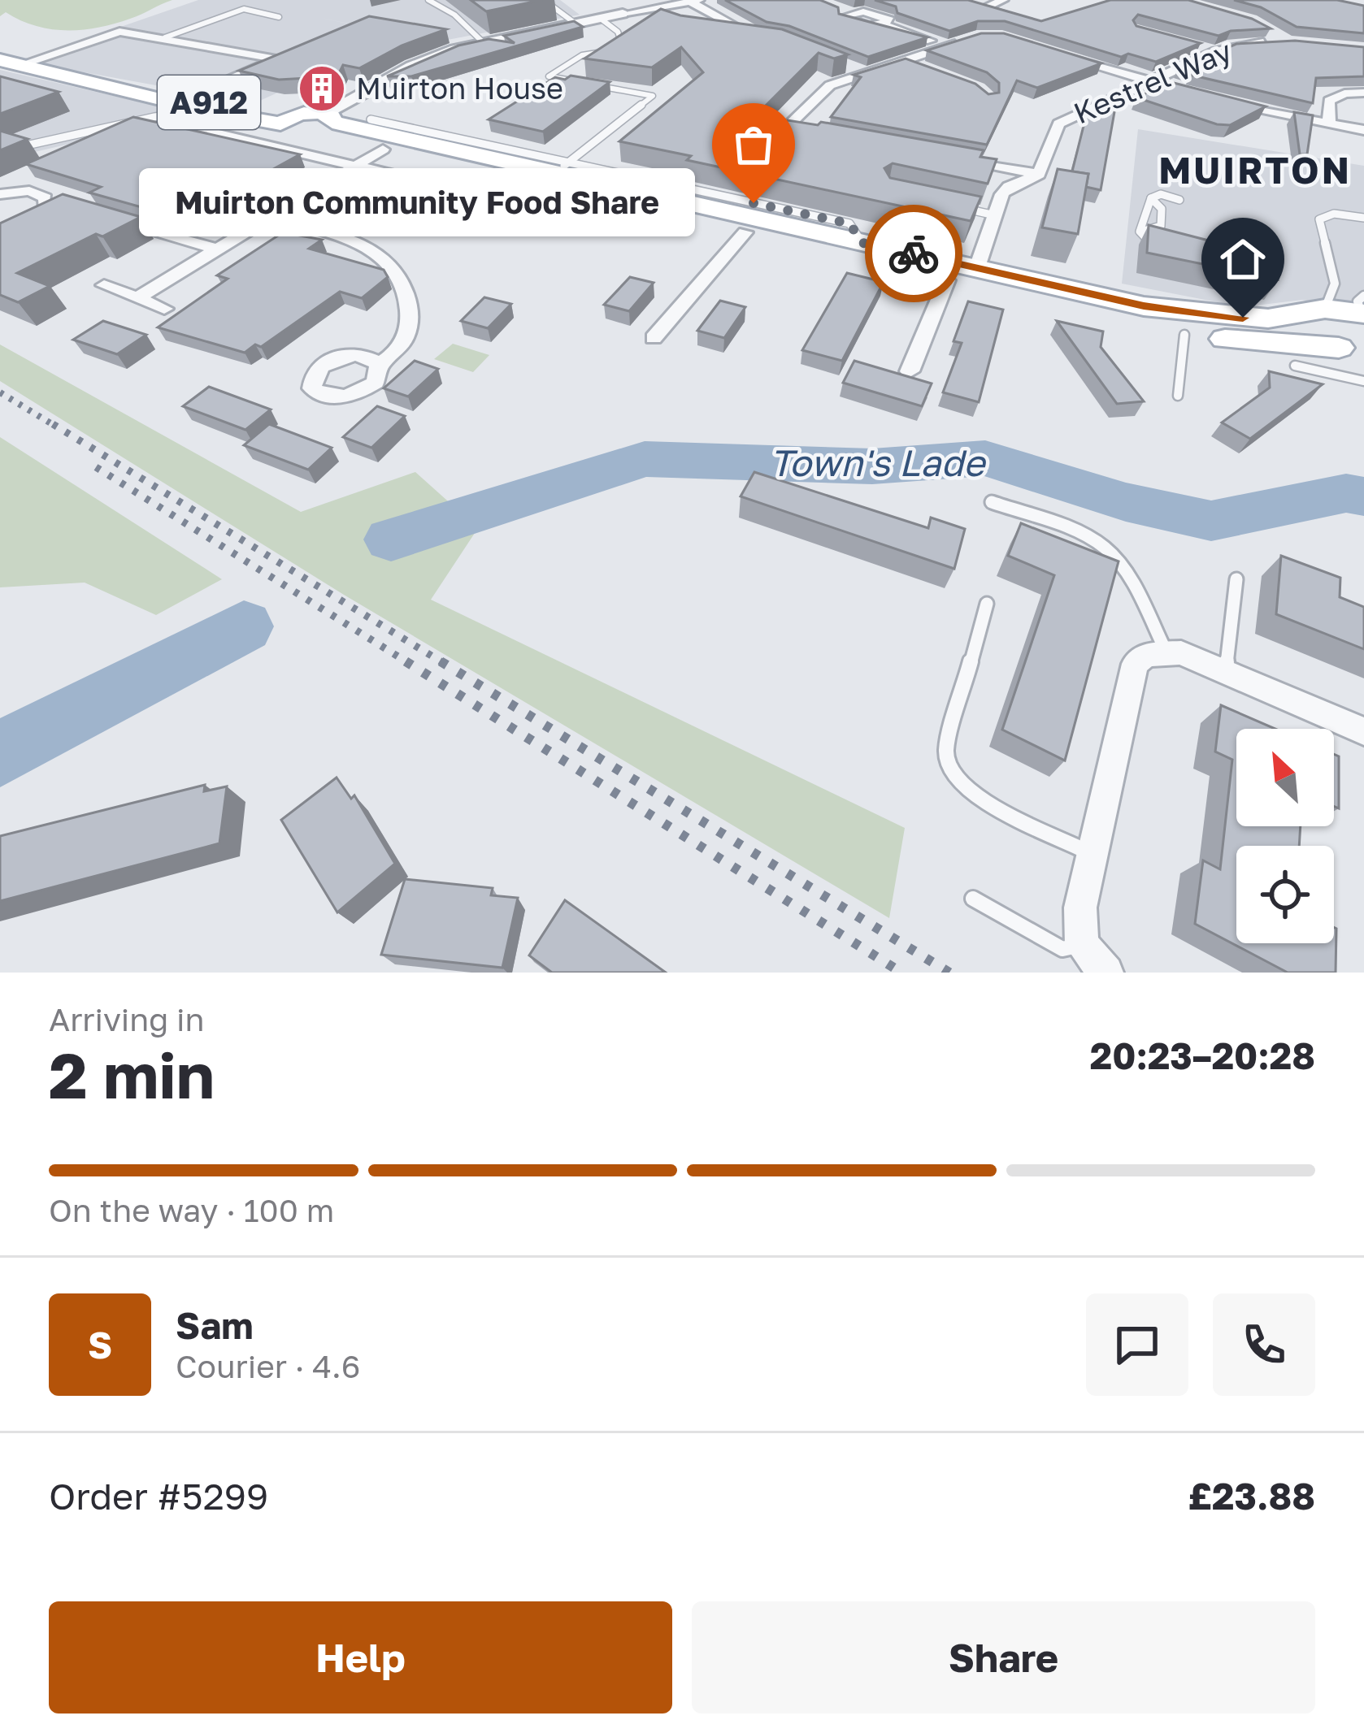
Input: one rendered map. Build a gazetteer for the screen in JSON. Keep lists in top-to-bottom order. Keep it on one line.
{"streets":{"main road":["A912"],"street":["Kestrel Way"]},"districts":["MUIRTON"],"water":["Town's Lade"],"places":{"building":["Muirton House"],"other":["Muirton Community Food Share"]},"north":"top left","page":{"bubble":"Muirton Community Food Share","heading":["2 min","Arriving in","20:23–20:28"],"panel":["Sam","Courier · 4.6","Order #5299","£23.88"],"bar":"On the way · 100 m","round":"S","buttons":["Help","Share"]}}
